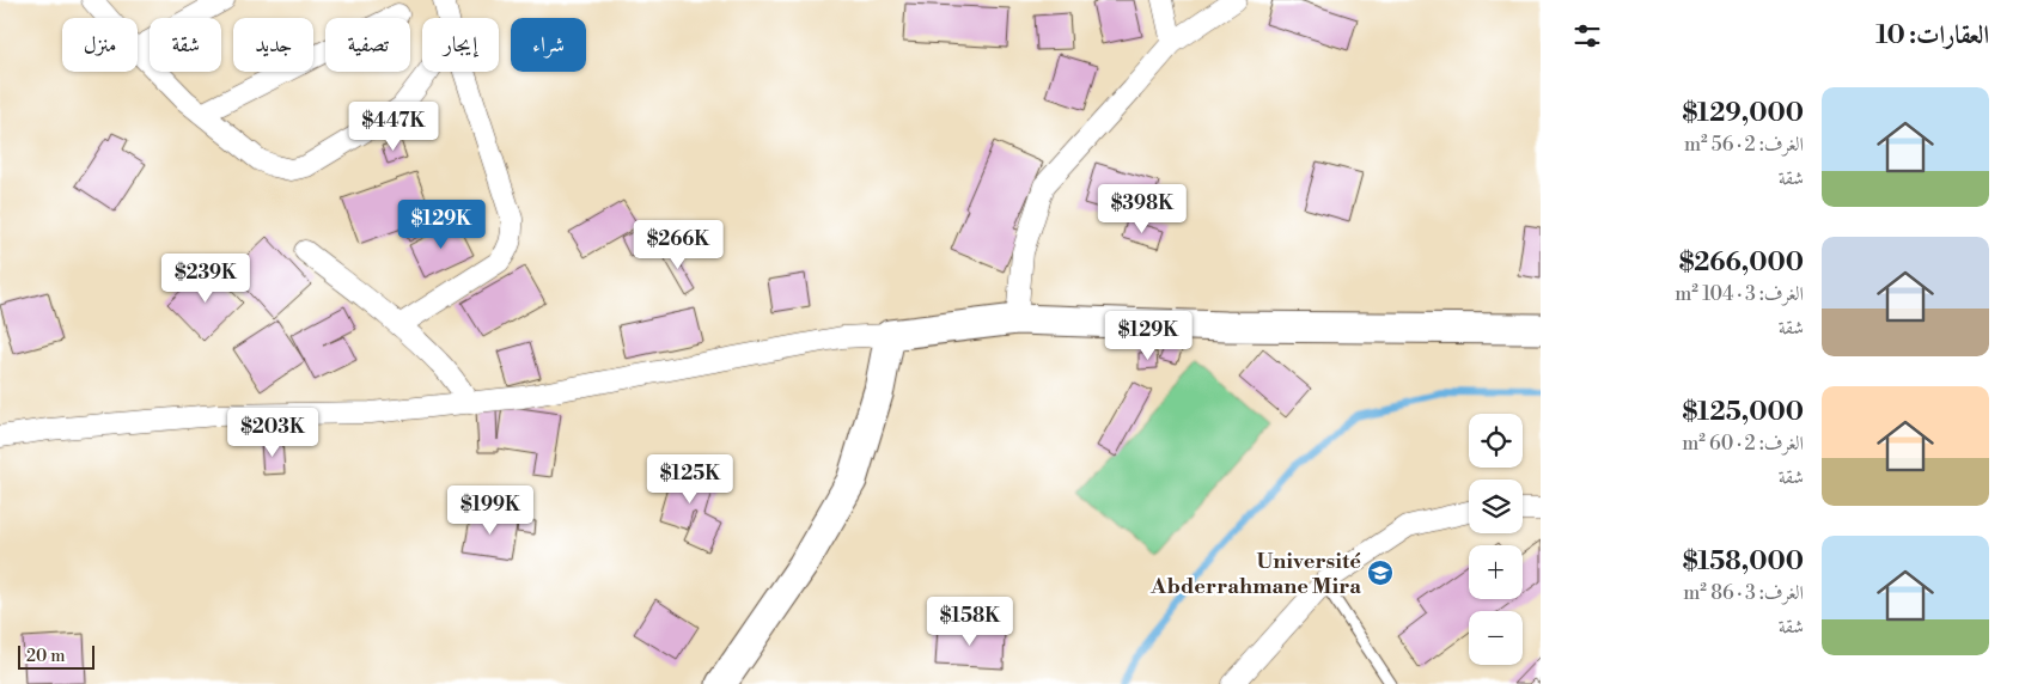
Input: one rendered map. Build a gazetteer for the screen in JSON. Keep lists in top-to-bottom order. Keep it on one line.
{"places":{"school or university":["Université Abderrahmane Mira"]},"scale_bar":"20 m","page":{"heading":"العقارات: 10","chip":["شراء","إيجار","تصفية","جديد","شقة","منزل"],"list":[{"name":"$129,000","note":"الغرف: 2 · 56 m² · شقة"},{"name":"$266,000","note":"الغرف: 3 · 104 m² · شقة"},{"name":"$125,000","note":"الغرف: 2 · 60 m² · شقة"},{"name":"$158,000","note":"الغرف: 3 · 86 m² · شقة"}],"price":["$447K","$398K","$129K","$266K","$239K","$129K","$203K","$125K","$199K","$158K"],"map_buttons":["+","−"],"scale":"20 m"}}
